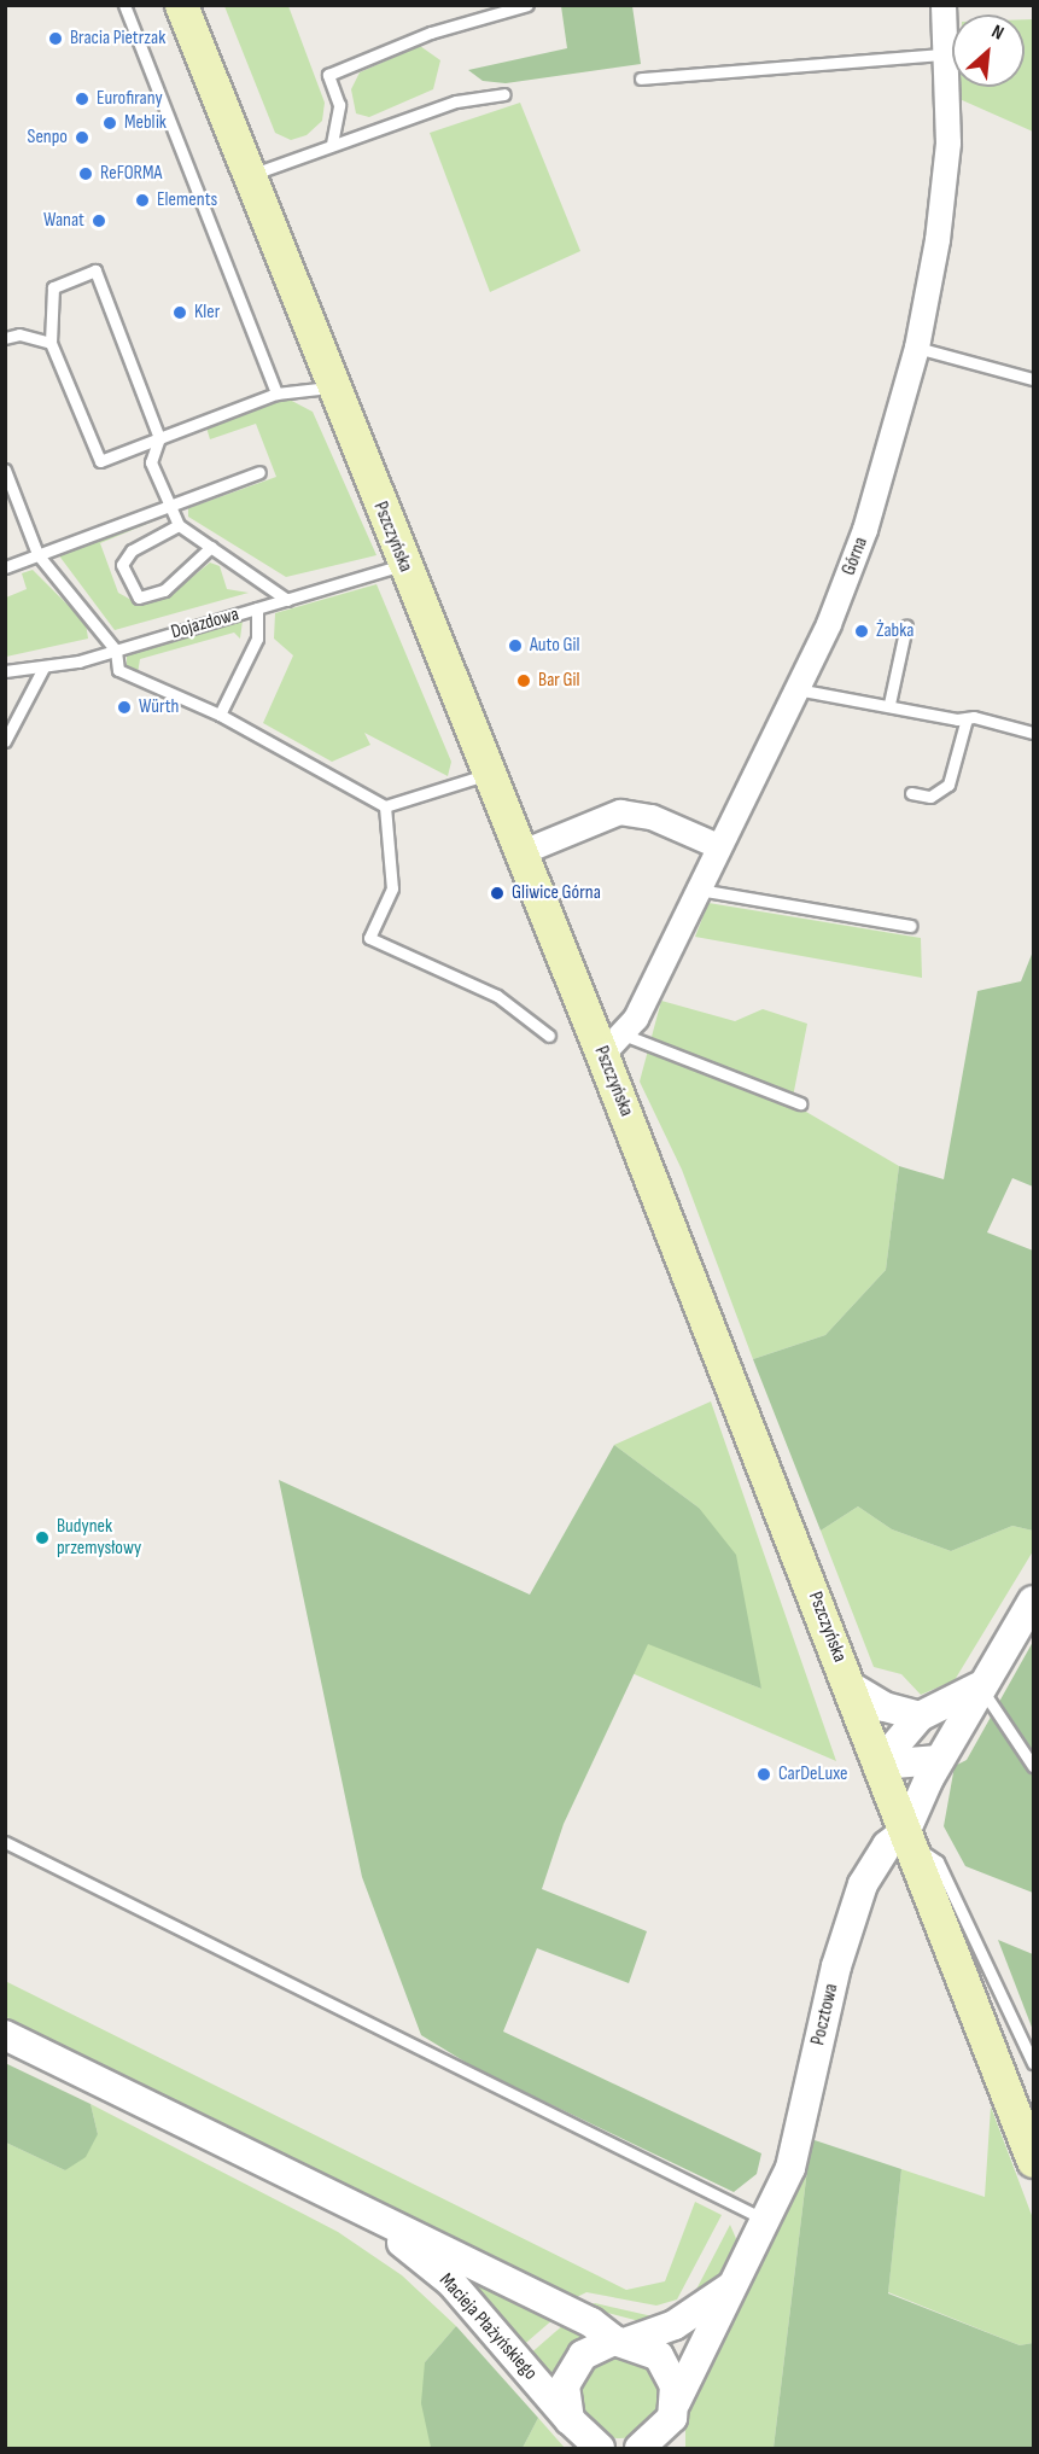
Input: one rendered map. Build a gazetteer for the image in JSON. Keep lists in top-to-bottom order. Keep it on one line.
{"streets":{"main road":["Pszczyńska"],"street":["Górna","Pocztowa","Macieja Płażyńskiego"],"lane":["Dojazdowa"]},"crossings":[["Pszczyńska","Górna"],["Pszczyńska","Dojazdowa"],["Pszczyńska","Pocztowa"],["Pocztowa","Macieja Płażyńskiego"]],"places":["Bracia Pietrzak","Eurofirany","Meblik","Senpo","ReFORMA","Elements","Wanat","Kler","Żabka","Auto Gil","Bar Gil","Würth","Gliwice Górna","Budynek przemysłowy","CarDeLuxe"],"north":"top right"}
